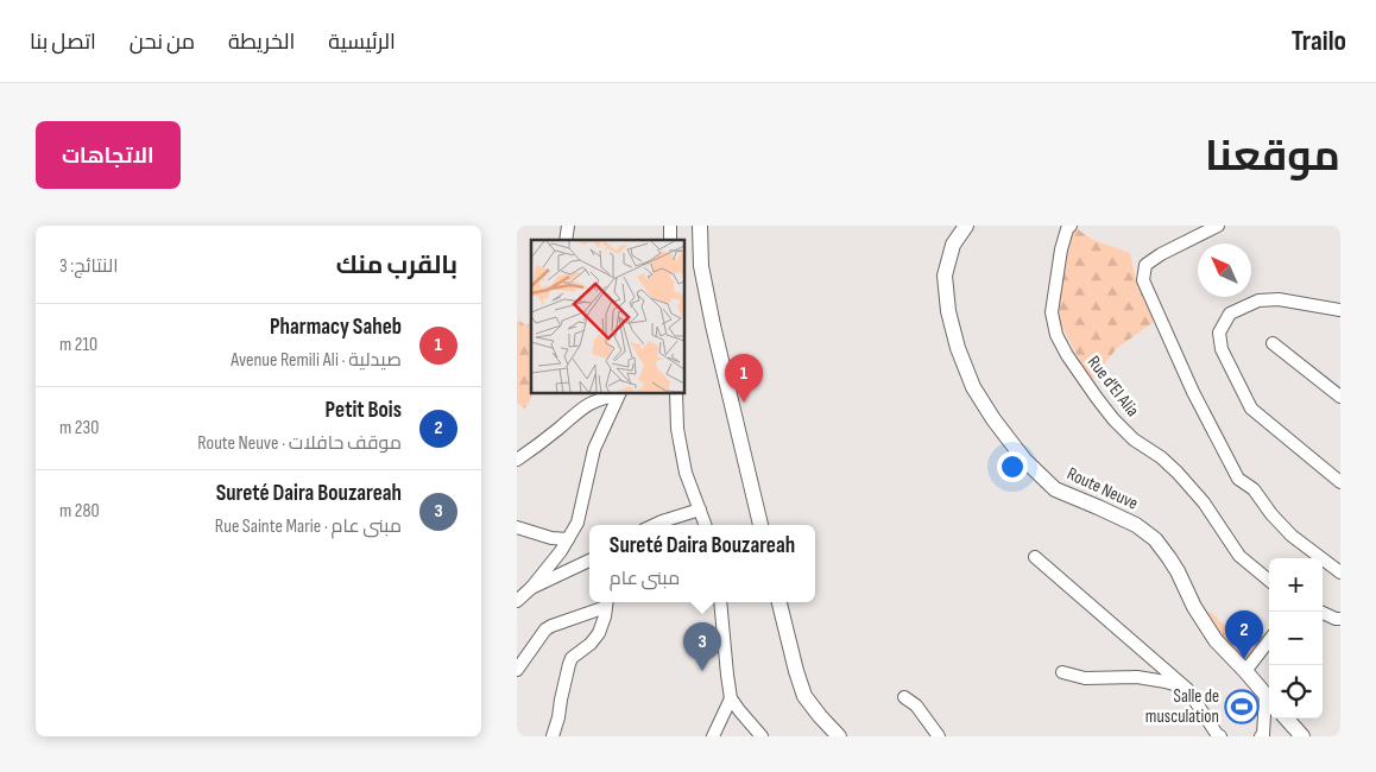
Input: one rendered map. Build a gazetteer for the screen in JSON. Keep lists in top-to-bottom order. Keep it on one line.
{"streets":{"main road":["Route Neuve"],"street":["Rue d'El Alia"]},"places":{"sports":["Salle de musculation"]},"north":"top left","page":{"header":"Trailo","nav":["الرئيسية","الخريطة","من نحن","اتصل بنا"],"title":"موقعنا","buttons":"الاتجاهات","heading":["بالقرب منك","النتائج: 3"],"list":[{"mark":"1","name":"Pharmacy Saheb","note":"صيدلية · Avenue Remili Ali","value":"210 m"},{"mark":"2","name":"Petit Bois","note":"موقف حافلات · Route Neuve","value":"230 m"},{"mark":"3","name":"Sureté Daira Bouzareah","note":"مبنى عام · Rue Sainte Marie","value":"280 m"}],"pins":["1","2","3"],"popup":["Sureté Daira Bouzareah","مبنى عام"],"map_buttons":["+","−"]}}
